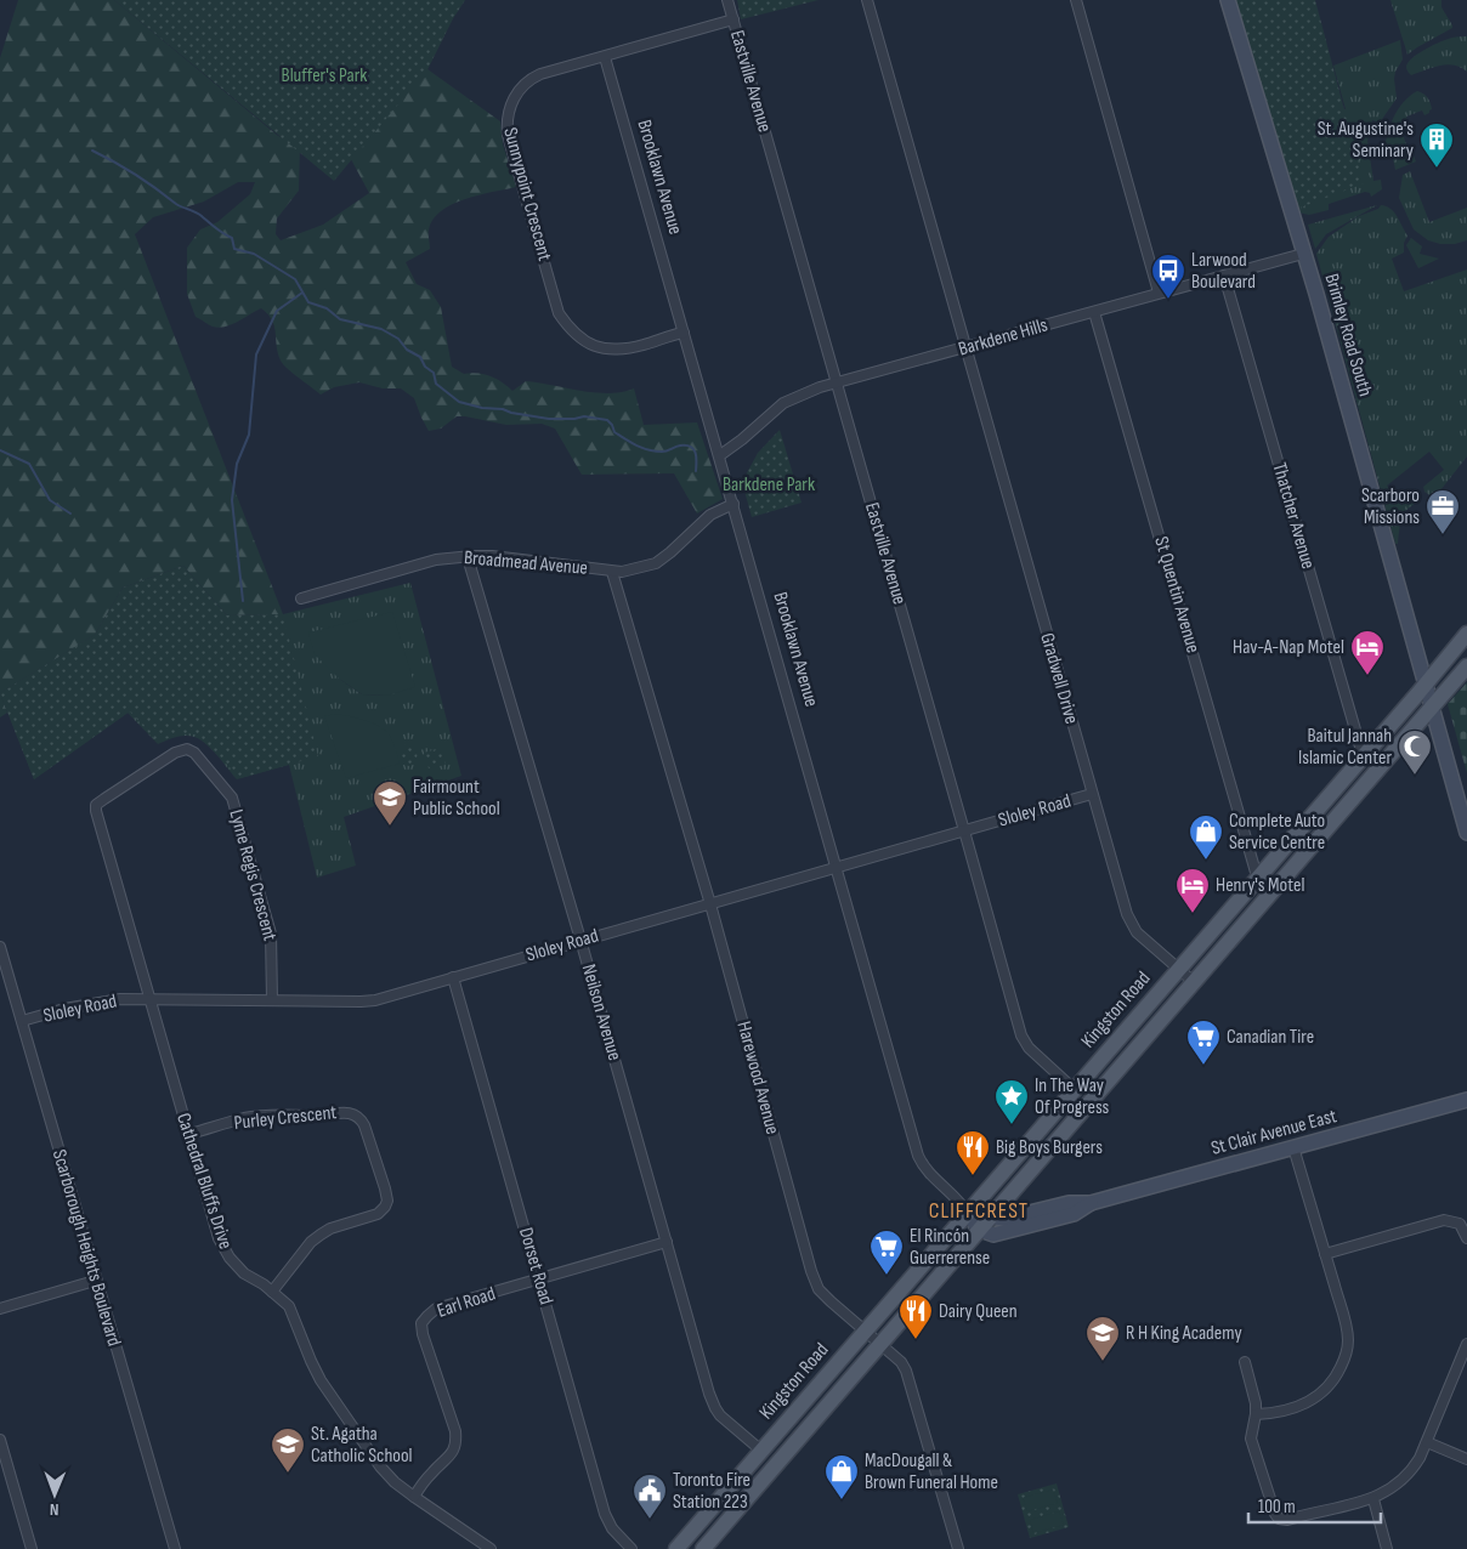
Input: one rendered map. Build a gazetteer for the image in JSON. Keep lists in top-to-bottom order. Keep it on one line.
{"streets":{"main road":["Brimley Road South","Kingston Road","St Clair Avenue East"],"street":["Eastville Avenue","Brooklawn Avenue","Sunnypoint Crescent","Barkdene Hills","Thatcher Avenue","Broadmead Avenue","St Quentin Avenue","Gradwell Drive","Sloley Road","Lyme Regis Crescent","Neilson Avenue","Harewood Avenue","Purley Crescent","Cathedral Bluffs Drive","Scarborough Heights Boulevard","Dorset Road","Earl Road"]},"crossings":[["Eastville Avenue","Sunnypoint Crescent"],["Eastville Avenue","Barkdene Hills"],["Eastville Avenue","Sloley Road"],["Eastville Avenue","Kingston Road"],["Brooklawn Avenue","Sunnypoint Crescent"],["Brooklawn Avenue","Barkdene Hills"],["Brooklawn Avenue","Broadmead Avenue"],["Brooklawn Avenue","Sloley Road"],["Brooklawn Avenue","Kingston Road"],["Brimley Road South","Barkdene Hills"],["Brimley Road South","Kingston Road"],["Barkdene Hills","Thatcher Avenue"],["Barkdene Hills","St Quentin Avenue"],["Barkdene Hills","Gradwell Drive"],["Thatcher Avenue","Kingston Road"],["Broadmead Avenue","Neilson Avenue"],["Broadmead Avenue","Harewood Avenue"],["St Quentin Avenue","Kingston Road"],["Gradwell Drive","Sloley Road"],["Gradwell Drive","Kingston Road"],["Sloley Road","Lyme Regis Crescent"],["Sloley Road","Neilson Avenue"],["Sloley Road","Harewood Avenue"],["Sloley Road","Cathedral Bluffs Drive"],["Sloley Road","Scarborough Heights Boulevard"],["Sloley Road","Dorset Road"],["Lyme Regis Crescent","Cathedral Bluffs Drive"],["Kingston Road","Neilson Avenue"],["Kingston Road","Harewood Avenue"],["Kingston Road","St Clair Avenue East"],["Neilson Avenue","Earl Road"],["Purley Crescent","Cathedral Bluffs Drive"],["Cathedral Bluffs Drive","Earl Road"],["Dorset Road","Earl Road"]],"districts":["CLIFFCREST"],"parks":["Bluffer's Park","Barkdene Park"],"places":{"building":["St. Augustine's Seminary"],"bus stop":["Larwood Boulevard"],"office":["Scarboro Missions"],"hotel":["Hav-A-Nap Motel","Henry's Motel"],"mosque":["Baitul Jannah Islamic Center"],"school or university":["Fairmount Public School","R H King Academy","St. Agatha Catholic School"],"shop":["Complete Auto Service Centre","MacDougall & Brown Funeral Home"],"supermarket":["Canadian Tire","El Rincón Guerrerense"],"place":["In The Way Of Progress"],"restaurant":["Big Boys Burgers","Dairy Queen"],"public building":["Toronto Fire Station 223"]},"scale_bar":"100 m","north":"bottom"}
